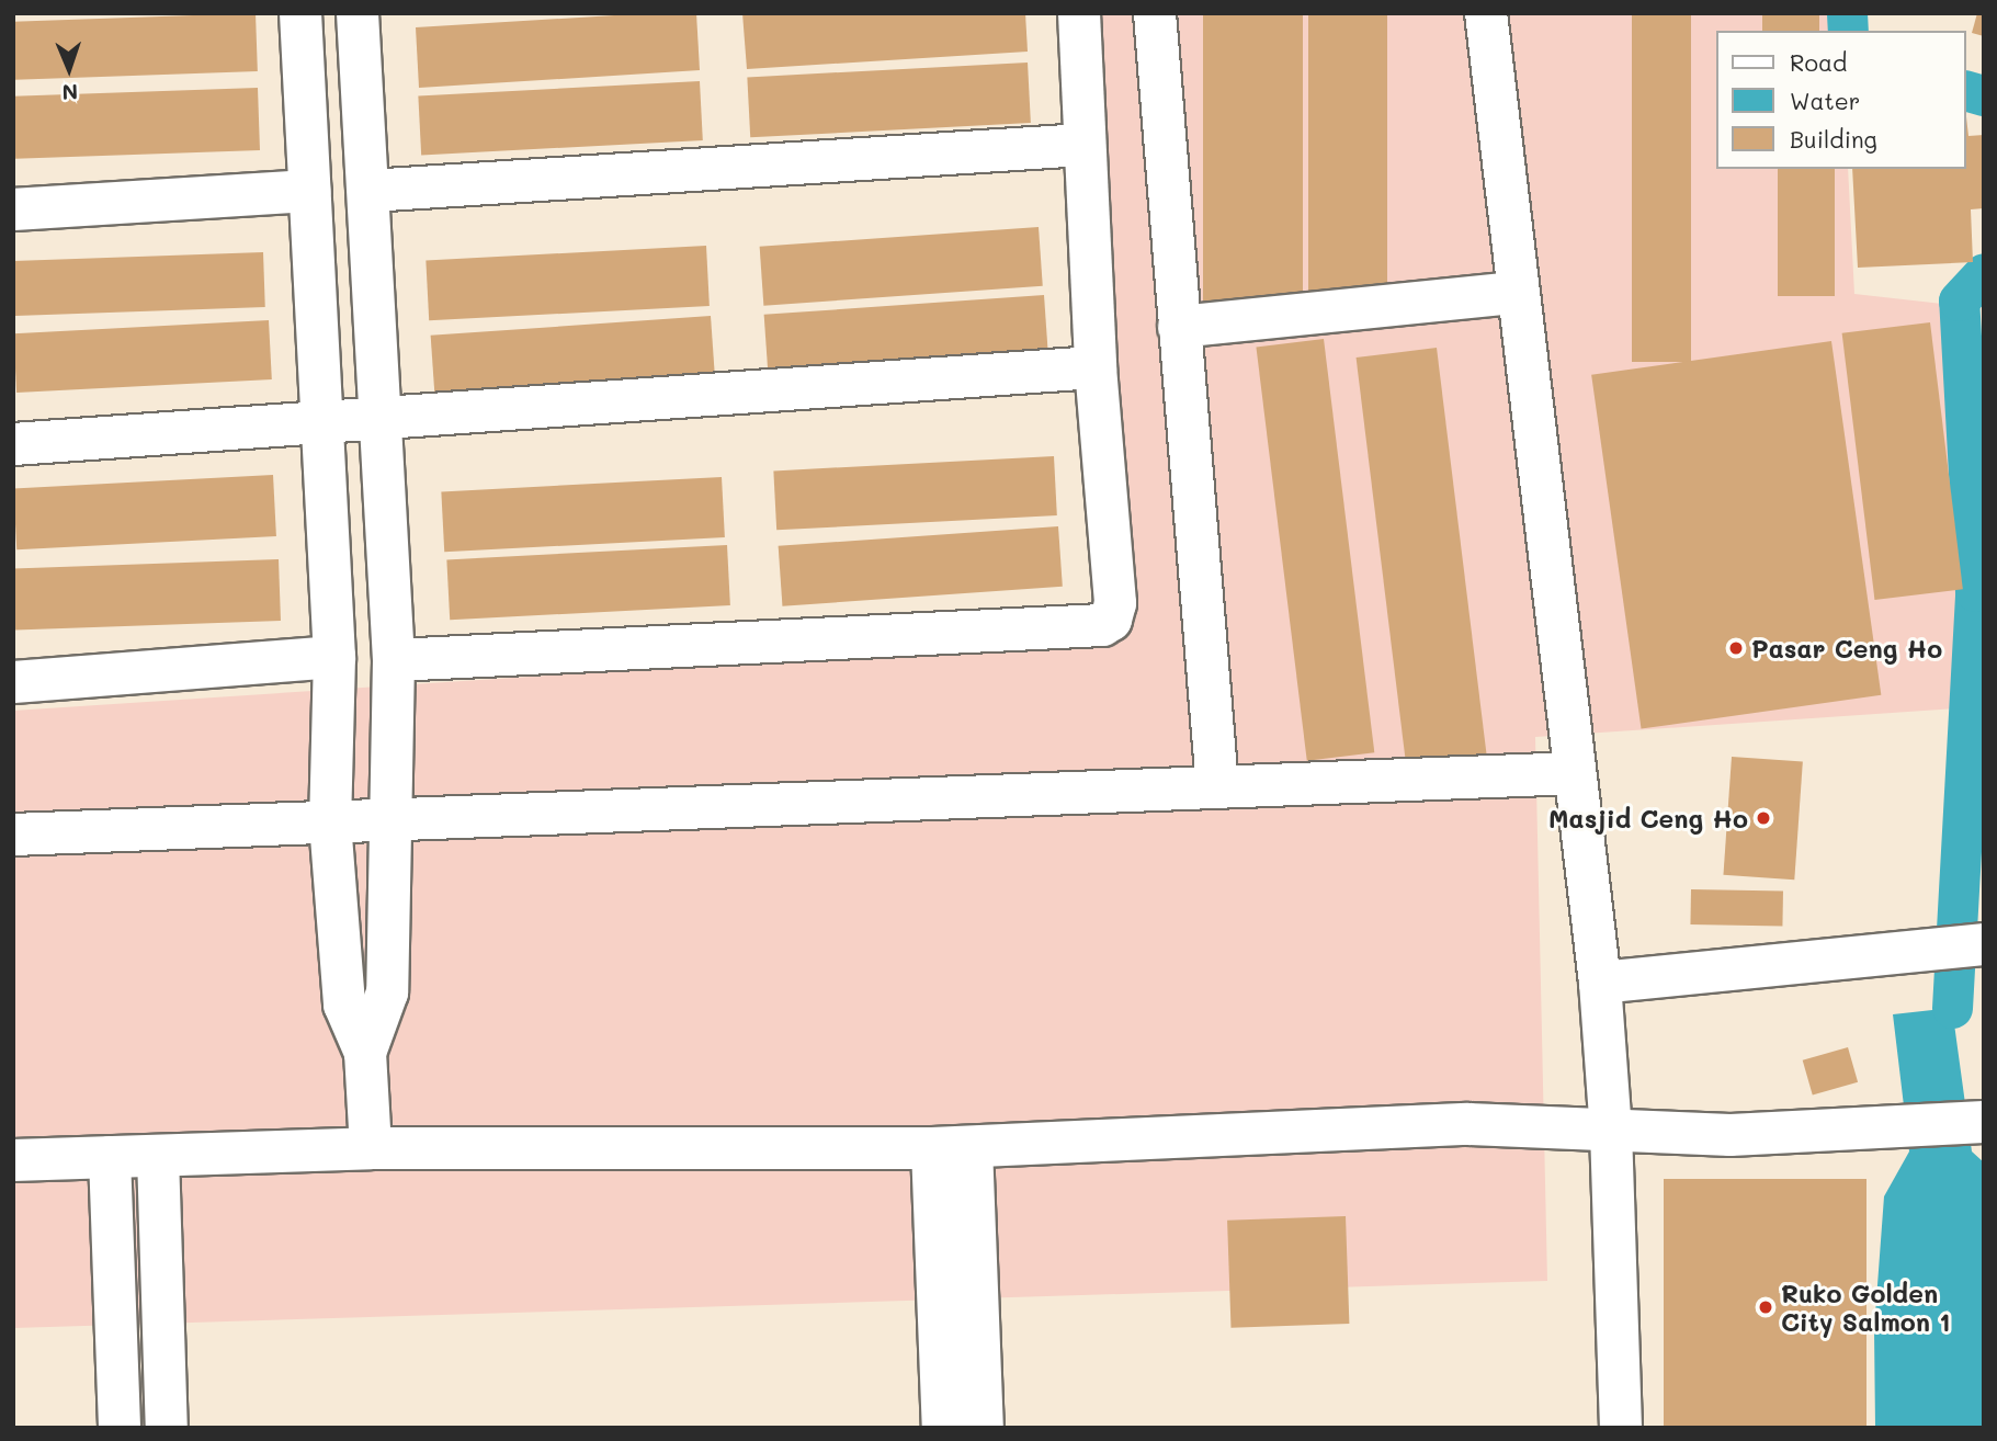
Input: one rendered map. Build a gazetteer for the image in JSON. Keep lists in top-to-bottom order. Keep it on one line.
{"places":["Pasar Ceng Ho","Masjid Ceng Ho","Ruko Golden City Salmon 1"],"legend":["Road","Water","Building"],"north":"bottom"}
